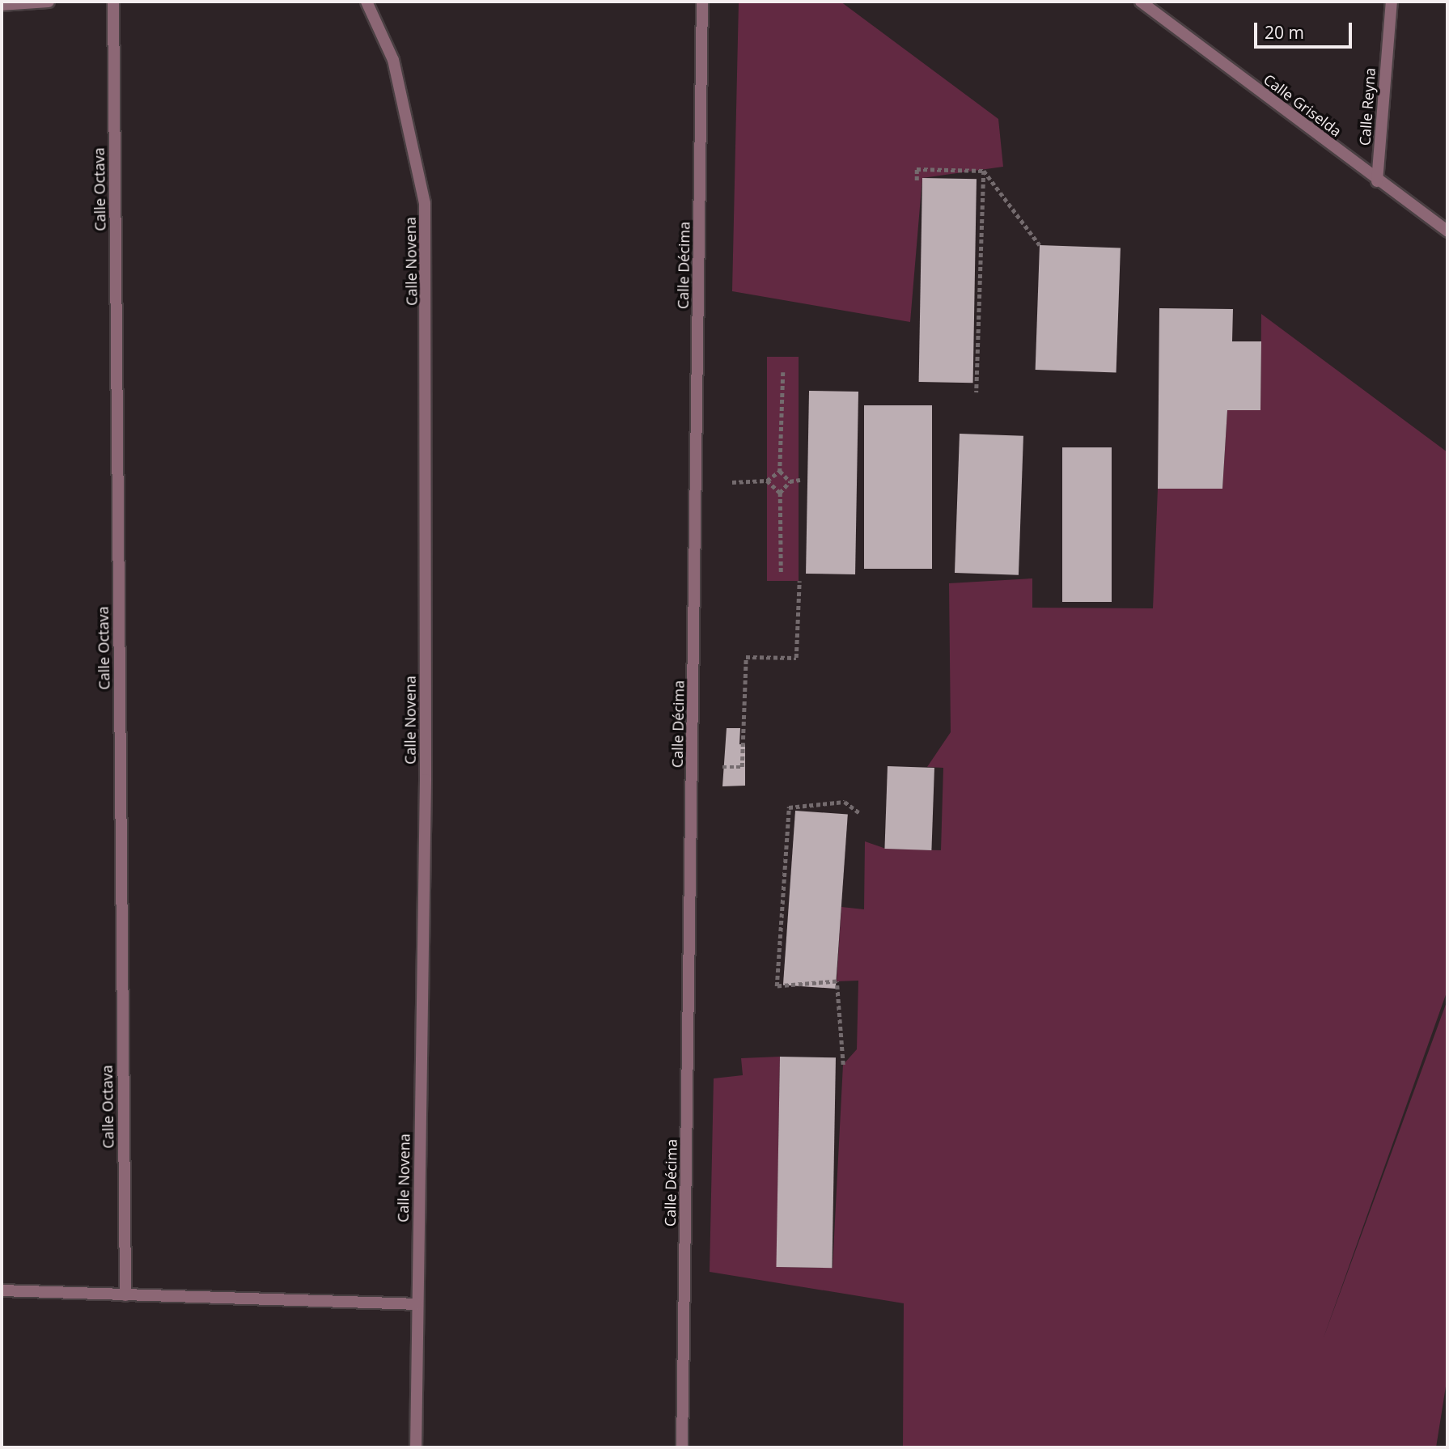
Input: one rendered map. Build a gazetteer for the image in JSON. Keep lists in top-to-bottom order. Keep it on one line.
{"streets":{"street":["Calle Griselda","Calle Reyna","Calle Octava","Calle Novena","Calle Décima"]},"crossings":[["Calle Griselda","Calle Reyna"]],"scale_bar":"20 m"}
